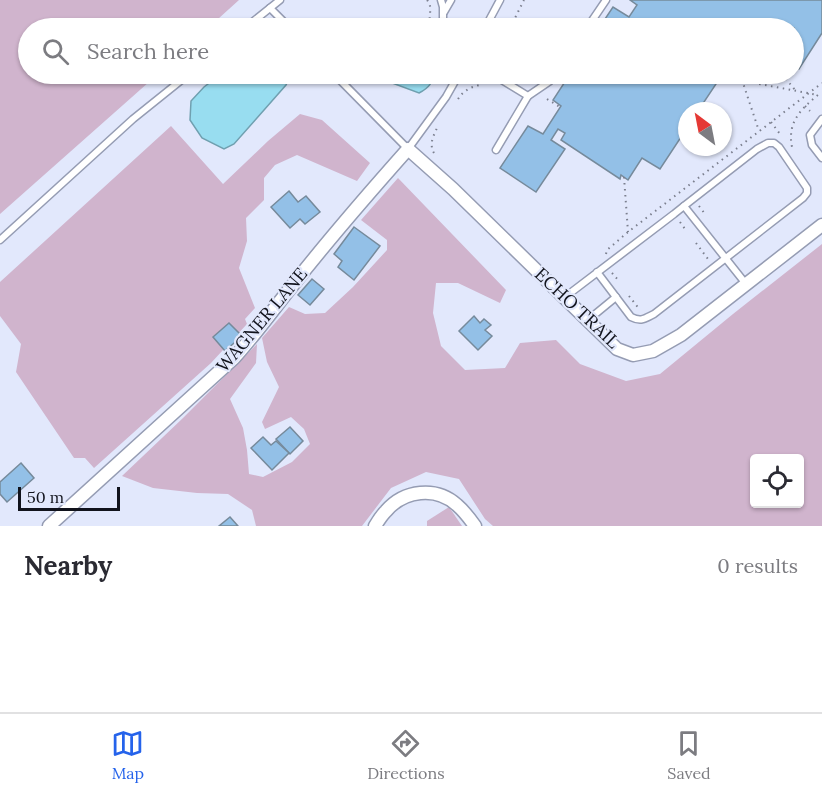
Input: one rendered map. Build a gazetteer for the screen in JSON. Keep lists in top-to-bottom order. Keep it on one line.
{"streets":{"street":["ECHO TRAIL","WAGNER LANE"]},"crossings":[["ECHO TRAIL","WAGNER LANE"]],"scale_bar":"50 m","north":"top left","page":{"search":"Search here","scale":"50 m","heading":["Nearby","0 results"],"nav":["Map","Directions","Saved"]}}
